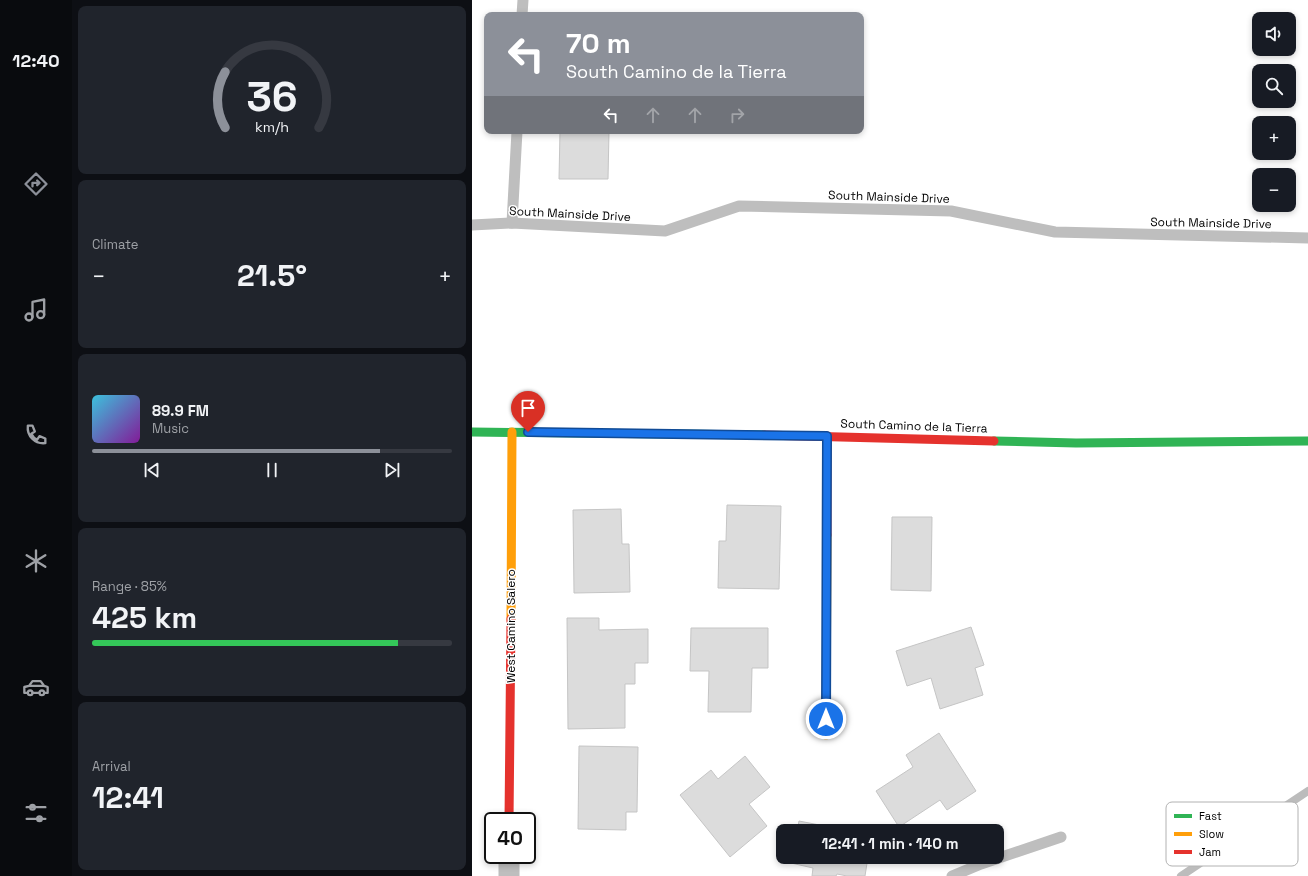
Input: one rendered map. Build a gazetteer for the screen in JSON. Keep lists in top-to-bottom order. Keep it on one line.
{"streets":{"street":["South Camino de la Tierra","West Camino Salero"],"lane":["South Mainside Drive"]},"crossings":[["South Camino de la Tierra","West Camino Salero"]],"legend":["Fast","Slow","Jam"],"page":{"tabs":"12:40","map_buttons":["+","−"],"turn":["70 m","South Camino de la Tierra"],"tile":["Climate",["Range · 85%","425 km"],["Arrival","12:41"]],"heat":["−","21.5°","+"],"song":["89.9 FM","Music"],"limit":"40","trip":"12:41 · 1 min · 140 m","gauge":["36","km/h"]}}
